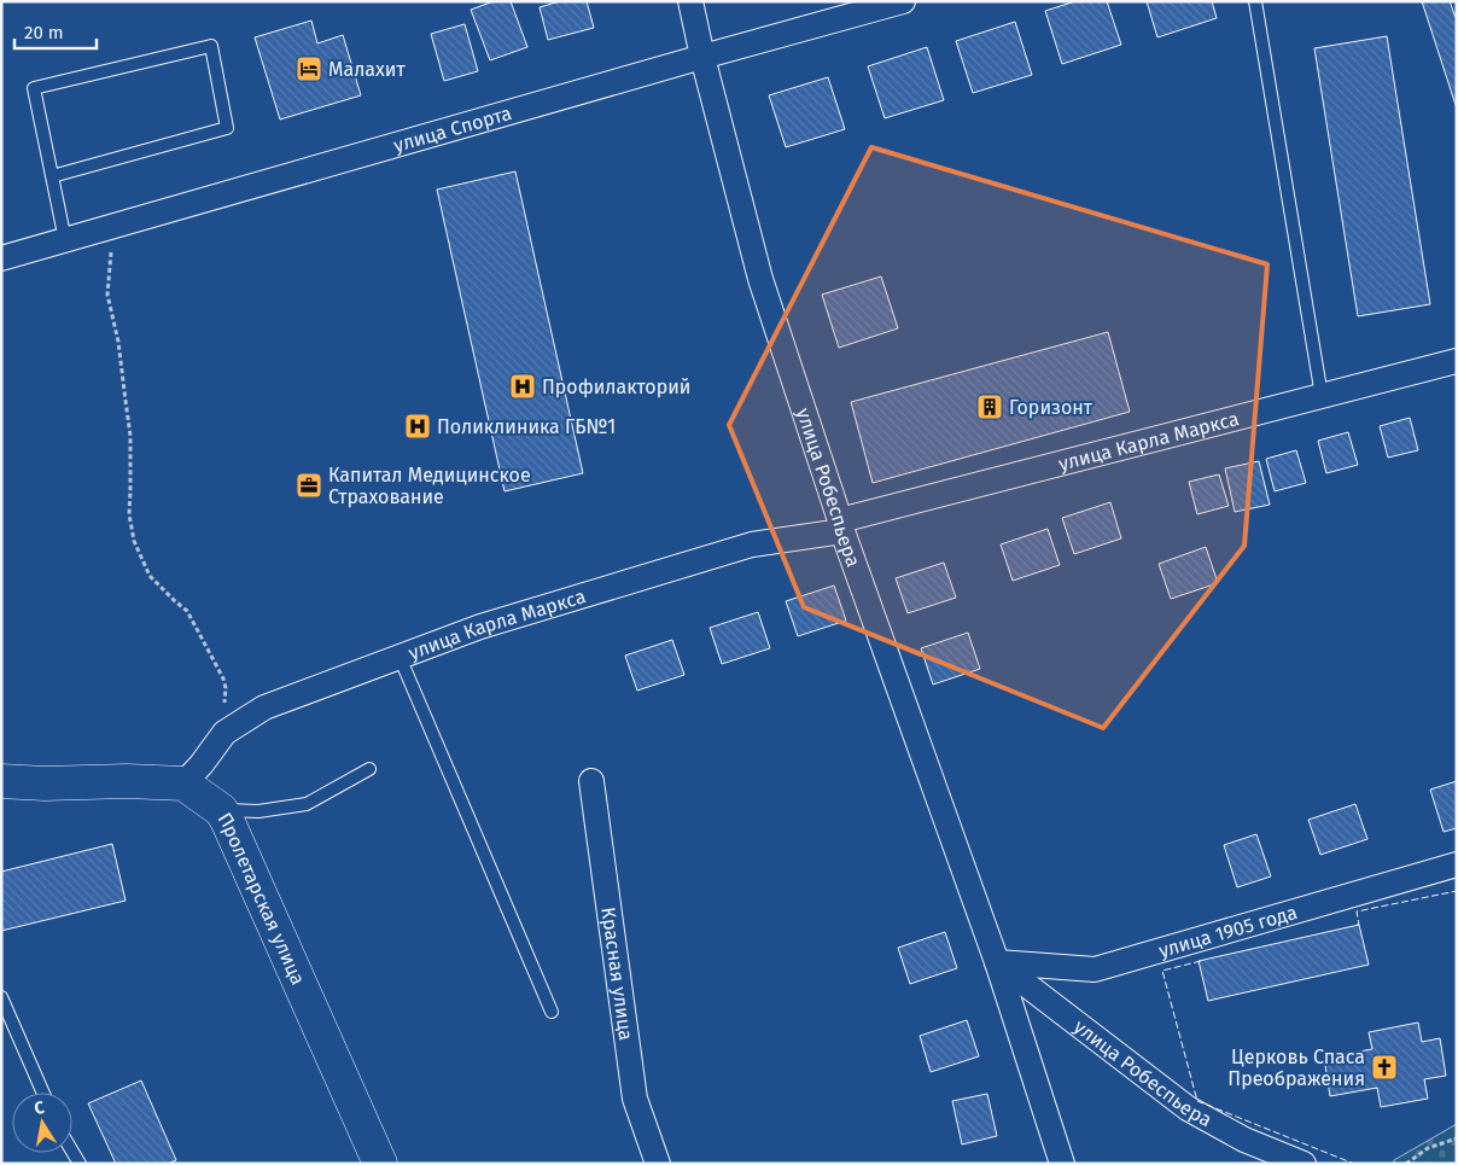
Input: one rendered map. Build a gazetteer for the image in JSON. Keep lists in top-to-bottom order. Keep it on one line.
{"streets":{"main road":["Пролетарская улица"],"street":["улица Спорта","улица Карла Маркса","улица Робеспьера","улица 1905 года","Красная улица"]},"crossings":[["улица Спорта","улица Робеспьера"],["улица Карла Маркса","улица Робеспьера"],["улица Карла Маркса","Пролетарская улица"],["улица Робеспьера","улица 1905 года"]],"places":{"hotel":["Малахит"],"hospital":["Профилакторий","Поликлиника ГБ№1"],"building":["Горизонт"],"office":["Капитал Медицинское Страхование"],"church":["Церковь Спаса Преображения"]},"scale_bar":"20 m","north":"top"}
